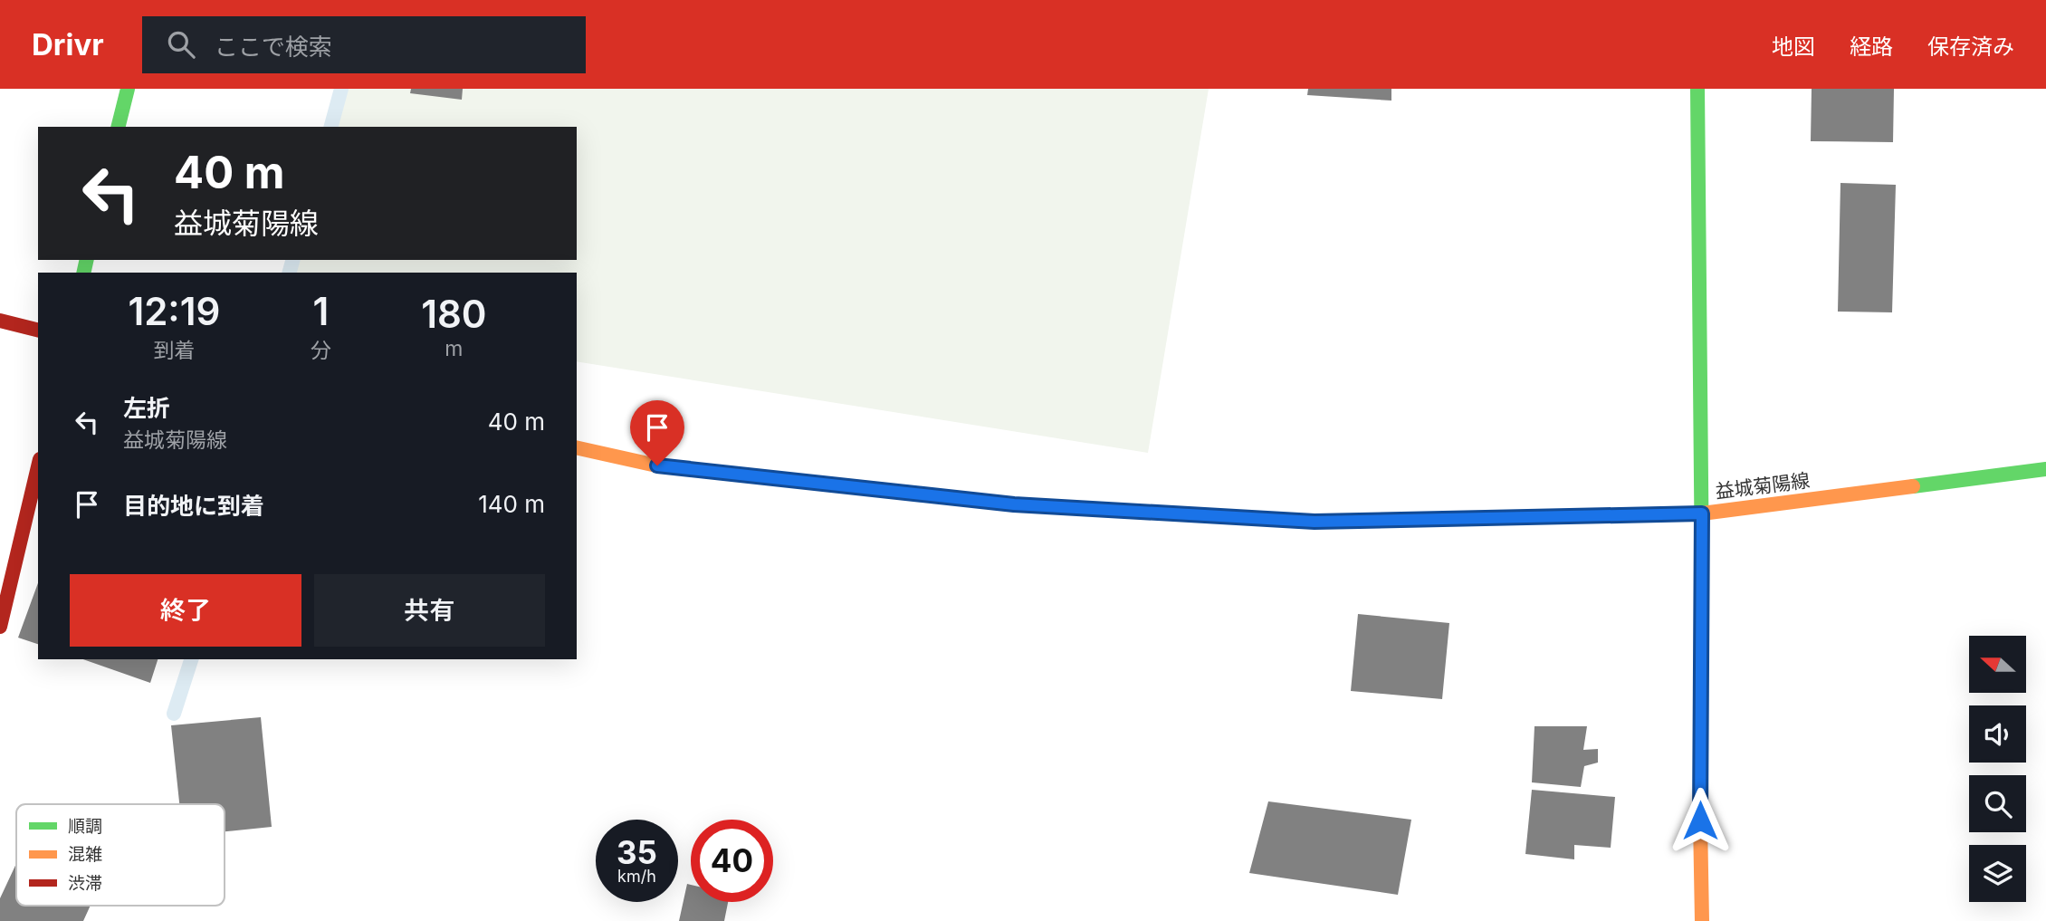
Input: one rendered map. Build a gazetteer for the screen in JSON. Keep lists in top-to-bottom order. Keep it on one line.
{"streets":{"main road":["益城菊陽線"]},"legend":["順調","混雑","渋滞"],"north":"left","page":{"header":"Drivr","search":"ここで検索","nav":["地図","経路","保存済み"],"turn":["40 m","益城菊陽線"],"eta":["12:19","到着","1","分","180","m"],"list":[{"name":"左折","note":"益城菊陽線","value":"40 m"},{"name":"目的地に到着","value":"140 m"}],"buttons":["終了","共有"],"speed":"35 km/h","limit":"40"}}
